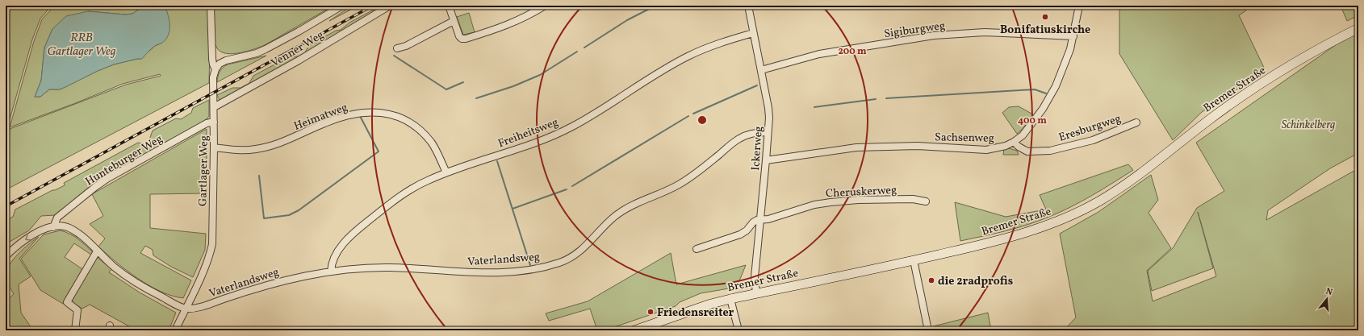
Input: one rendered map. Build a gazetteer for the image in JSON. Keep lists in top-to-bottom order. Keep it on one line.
{"streets":{"main road":["Bremer Straße"],"street":["Sigiburgweg","Venner Weg","Heimatweg","Eresburgweg","Freiheitsweg","Sachsenweg","Ickerweg","Hunteburger Weg","Gartlager Weg","Cheruskerweg","Vaterlandsweg"]},"crossings":[["Sigiburgweg","Sachsenweg"],["Sigiburgweg","Ickerweg"],["Venner Weg","Gartlager Weg"],["Bremer Straße","Ickerweg"],["Heimatweg","Freiheitsweg"],["Heimatweg","Gartlager Weg"],["Eresburgweg","Sachsenweg"],["Freiheitsweg","Ickerweg"],["Freiheitsweg","Vaterlandsweg"],["Sachsenweg","Ickerweg"],["Ickerweg","Cheruskerweg"],["Ickerweg","Vaterlandsweg"],["Hunteburger Weg","Gartlager Weg"],["Gartlager Weg","Vaterlandsweg"]],"water":["RRB Gartlager Weg"],"parks":["Schinkelberg"],"places":["Bonifatiuskirche","die 2radprofis","Friedensreiter"],"north":"top","rings":["200 m","400 m"]}
